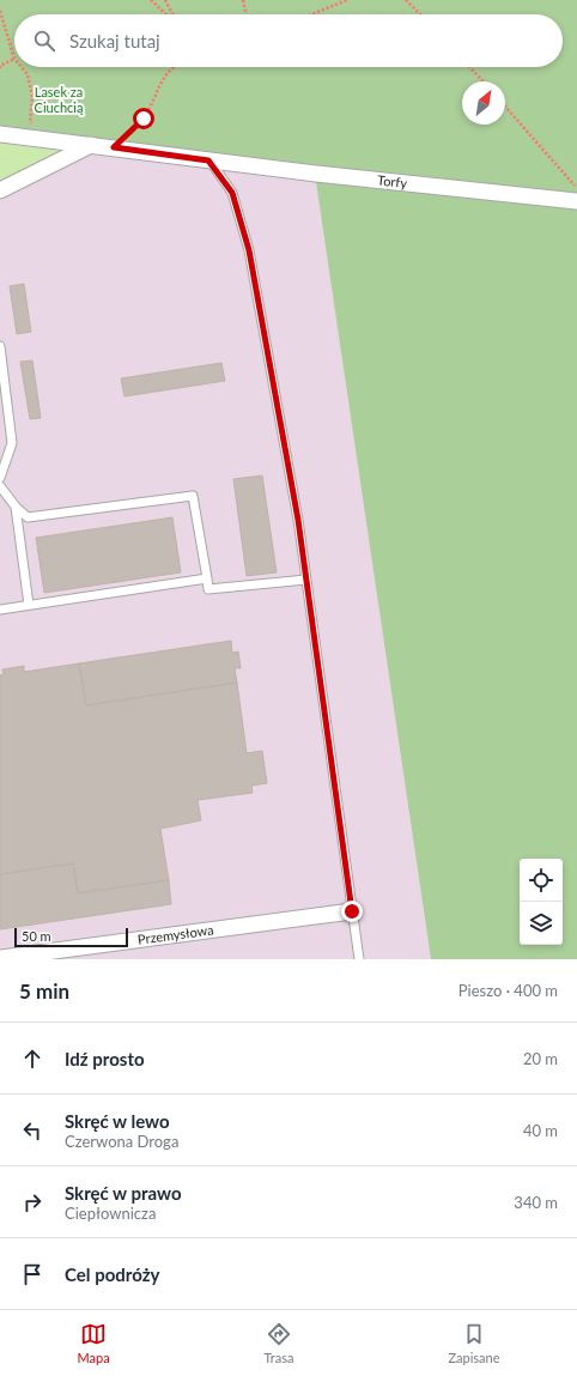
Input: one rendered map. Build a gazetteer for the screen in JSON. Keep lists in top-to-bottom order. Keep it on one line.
{"streets":{"street":["Torfy","Przemysłowa"]},"parks":["Lasek za Ciuchcią"],"scale_bar":"50 m","north":"top right","page":{"search":"Szukaj tutaj","scale":"50 m","heading":["5 min","Pieszo · 400 m"],"list":[["Idź prosto","20 m"],["Skręć w lewo","Czerwona Droga","40 m"],["Skręć w prawo","Ciepłownicza","340 m"],"Cel podróży"],"nav":["Mapa","Trasa","Zapisane"]}}
